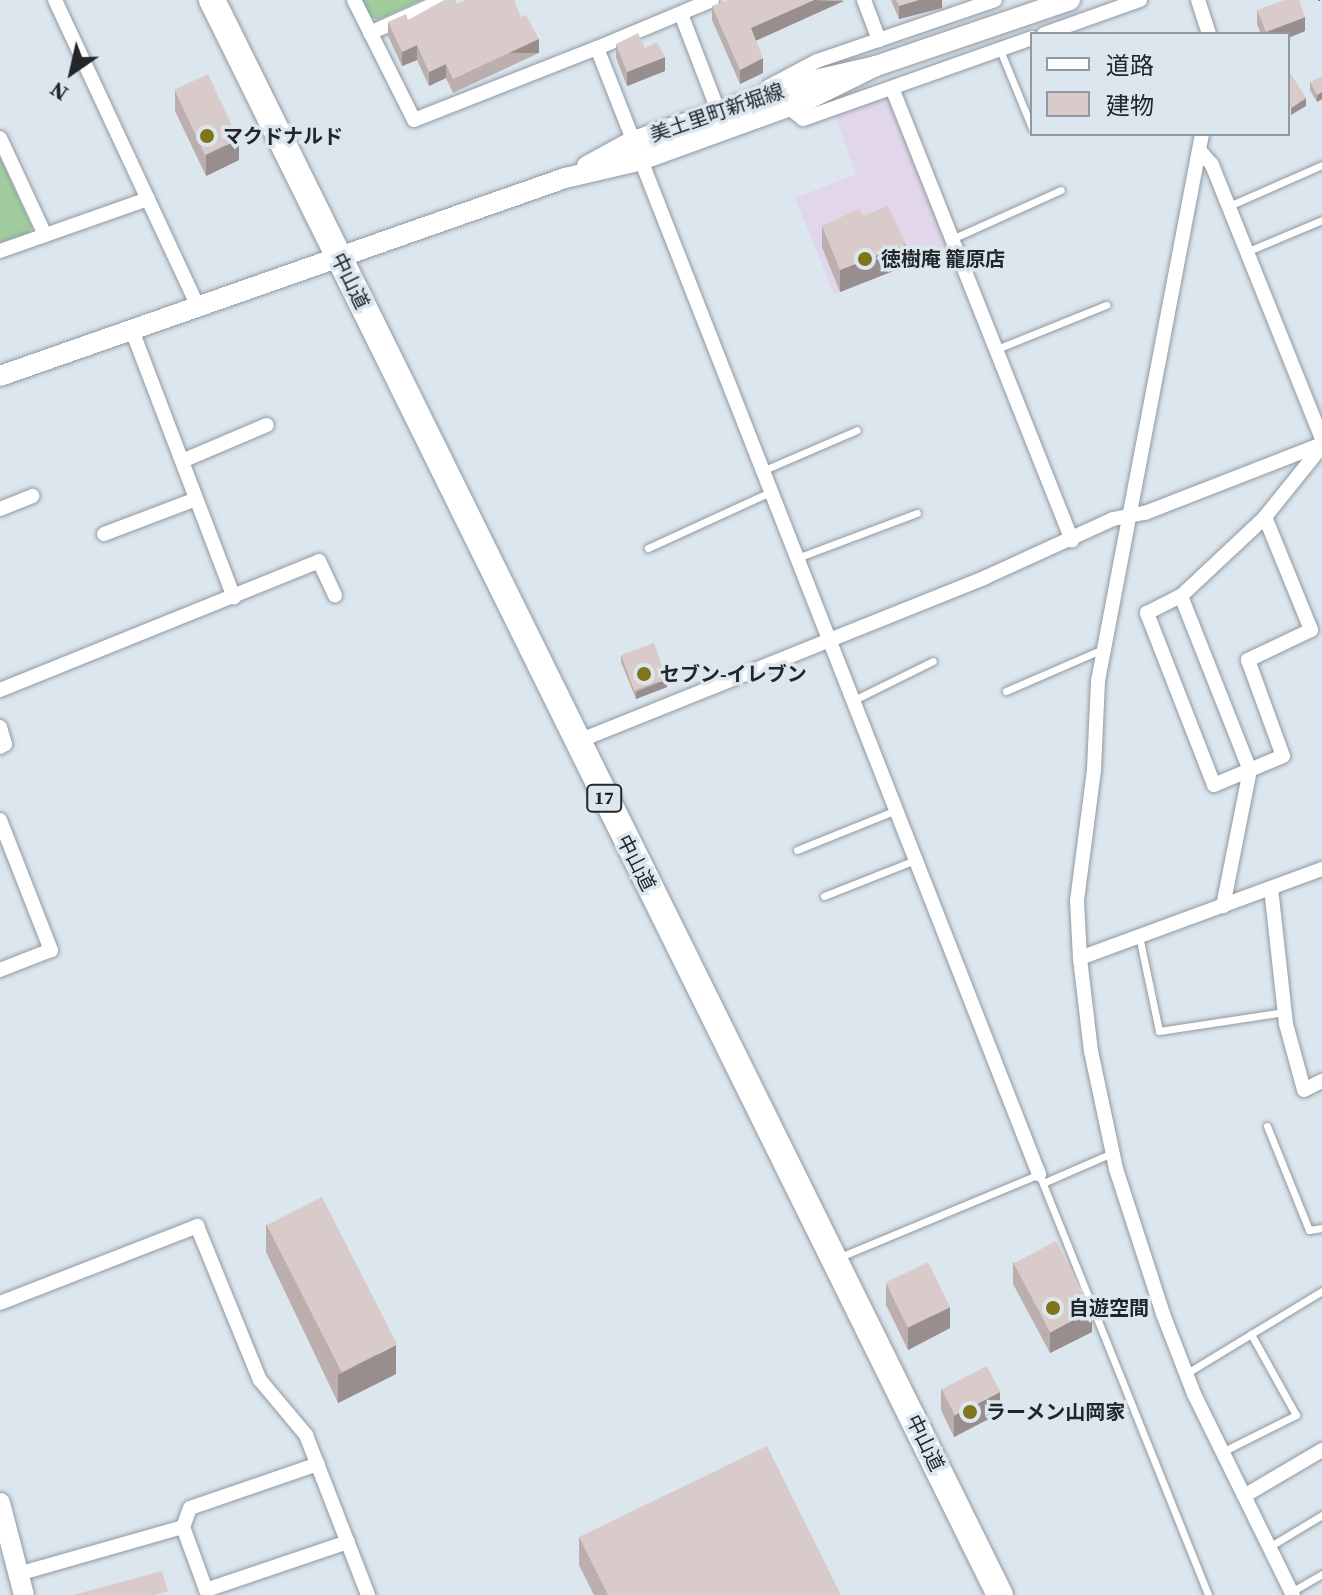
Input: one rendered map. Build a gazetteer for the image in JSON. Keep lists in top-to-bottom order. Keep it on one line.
{"streets":{"highway":["中山道","17"],"main road":["美土里町新堀線"]},"crossings":[["美土里町新堀線","中山道"]],"places":["マクドナルド","徳樹庵 籠原店","セブン-イレブン","自遊空間","ラーメン山岡家"],"legend":["道路","建物"],"north":"bottom left"}
